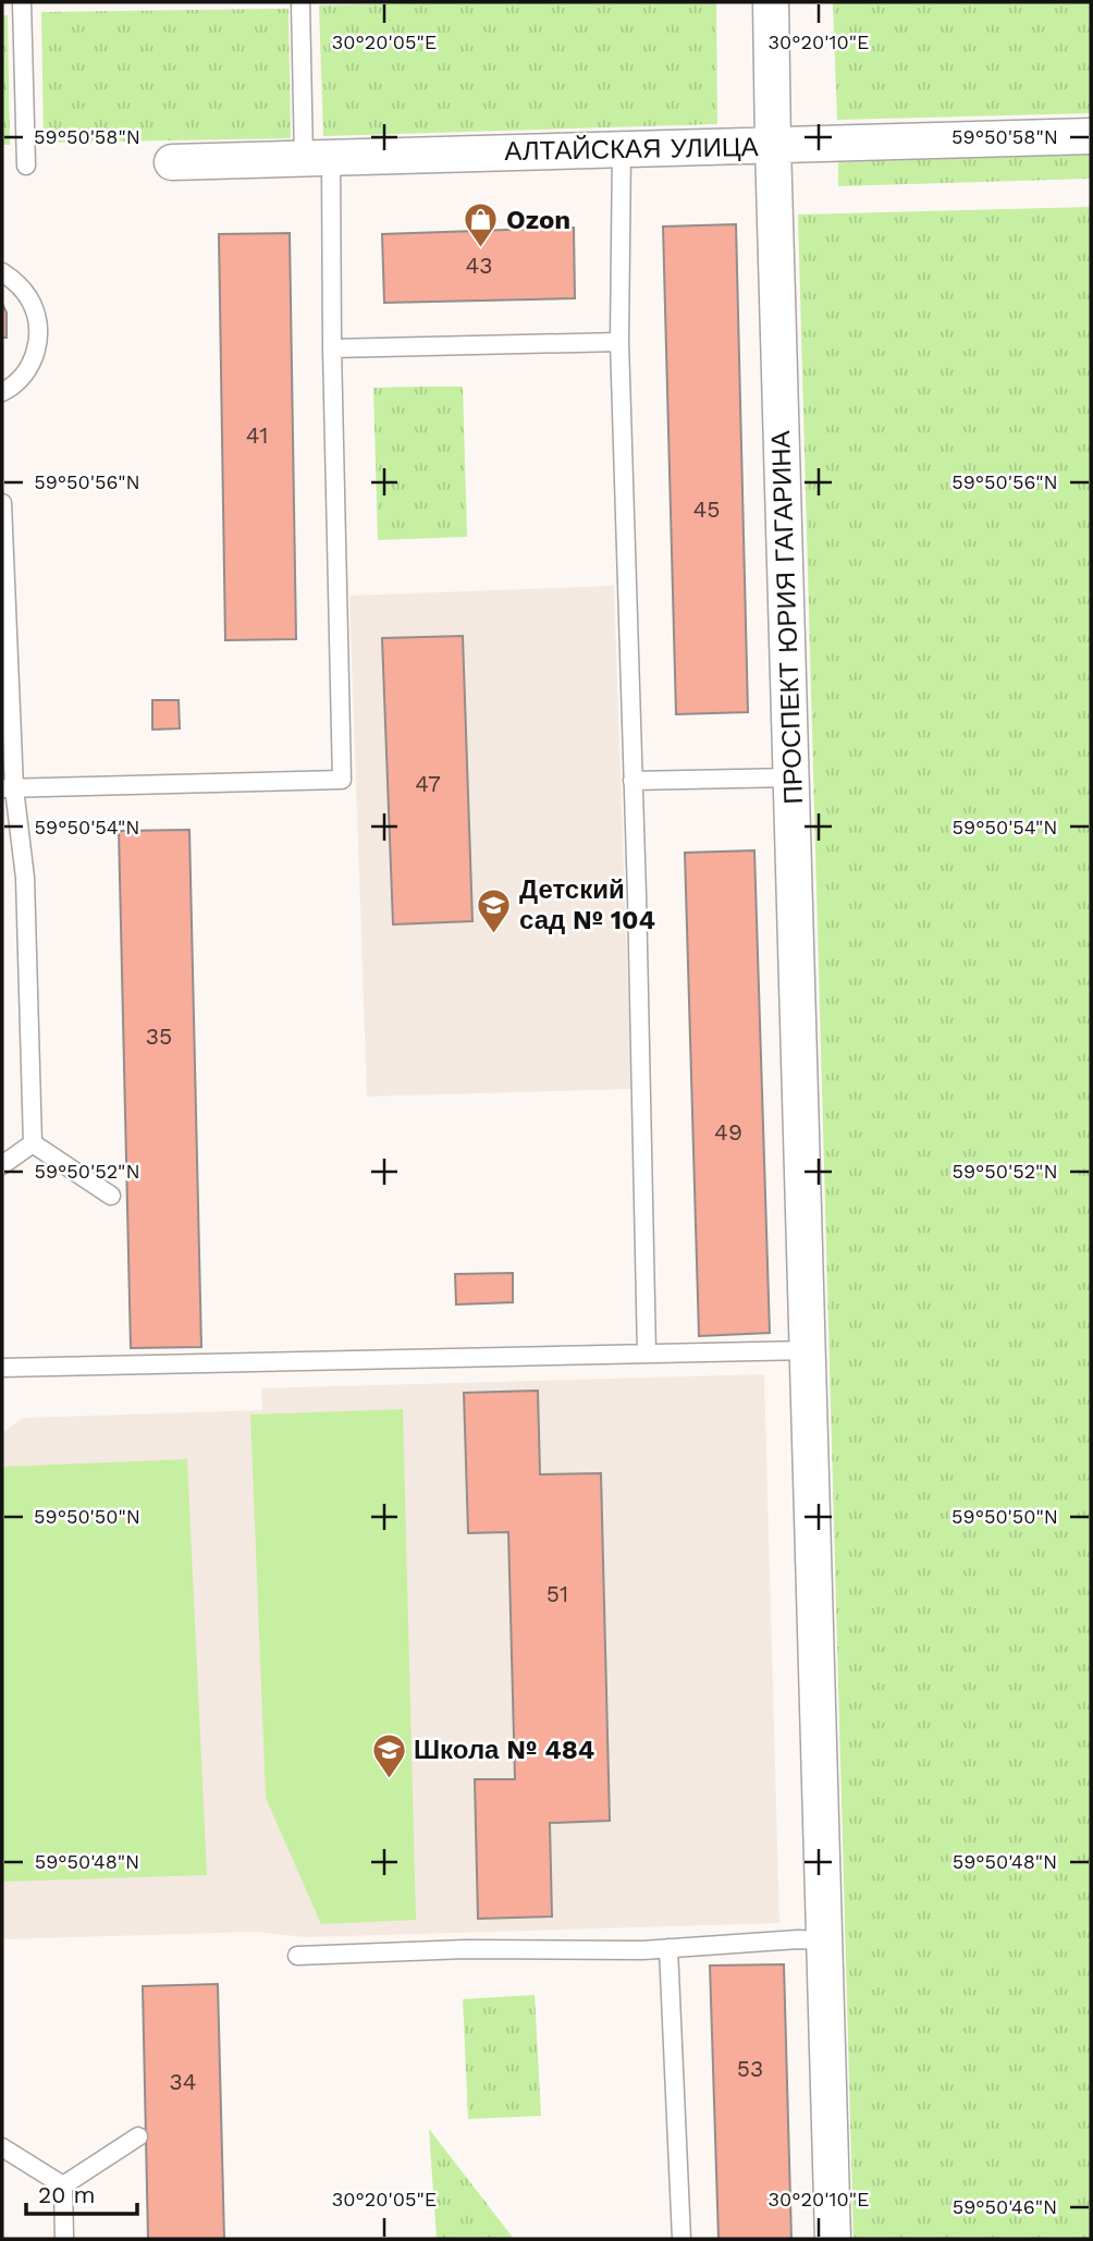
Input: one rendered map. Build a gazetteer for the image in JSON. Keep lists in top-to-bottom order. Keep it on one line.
{"streets":{"street":["АЛТАЙСКАЯ УЛИЦА","ПРОСПЕКТ ЮРИЯ ГАГАРИНА"]},"crossings":[["АЛТАЙСКАЯ УЛИЦА","ПРОСПЕКТ ЮРИЯ ГАГАРИНА"]],"places":{"shop":["Ozon"],"school or university":["Детский сад № 104","Школа № 484"]},"house_numbers":["43","41","45","47","35","49","51","53","34"],"scale_bar":"20 m","coordinates":["30°20'05\"E","30°20'10\"E","59°50'58\"N","59°50'56\"N","59°50'54\"N","59°50'52\"N","59°50'50\"N","59°50'48\"N","59°50'46\"N"]}
